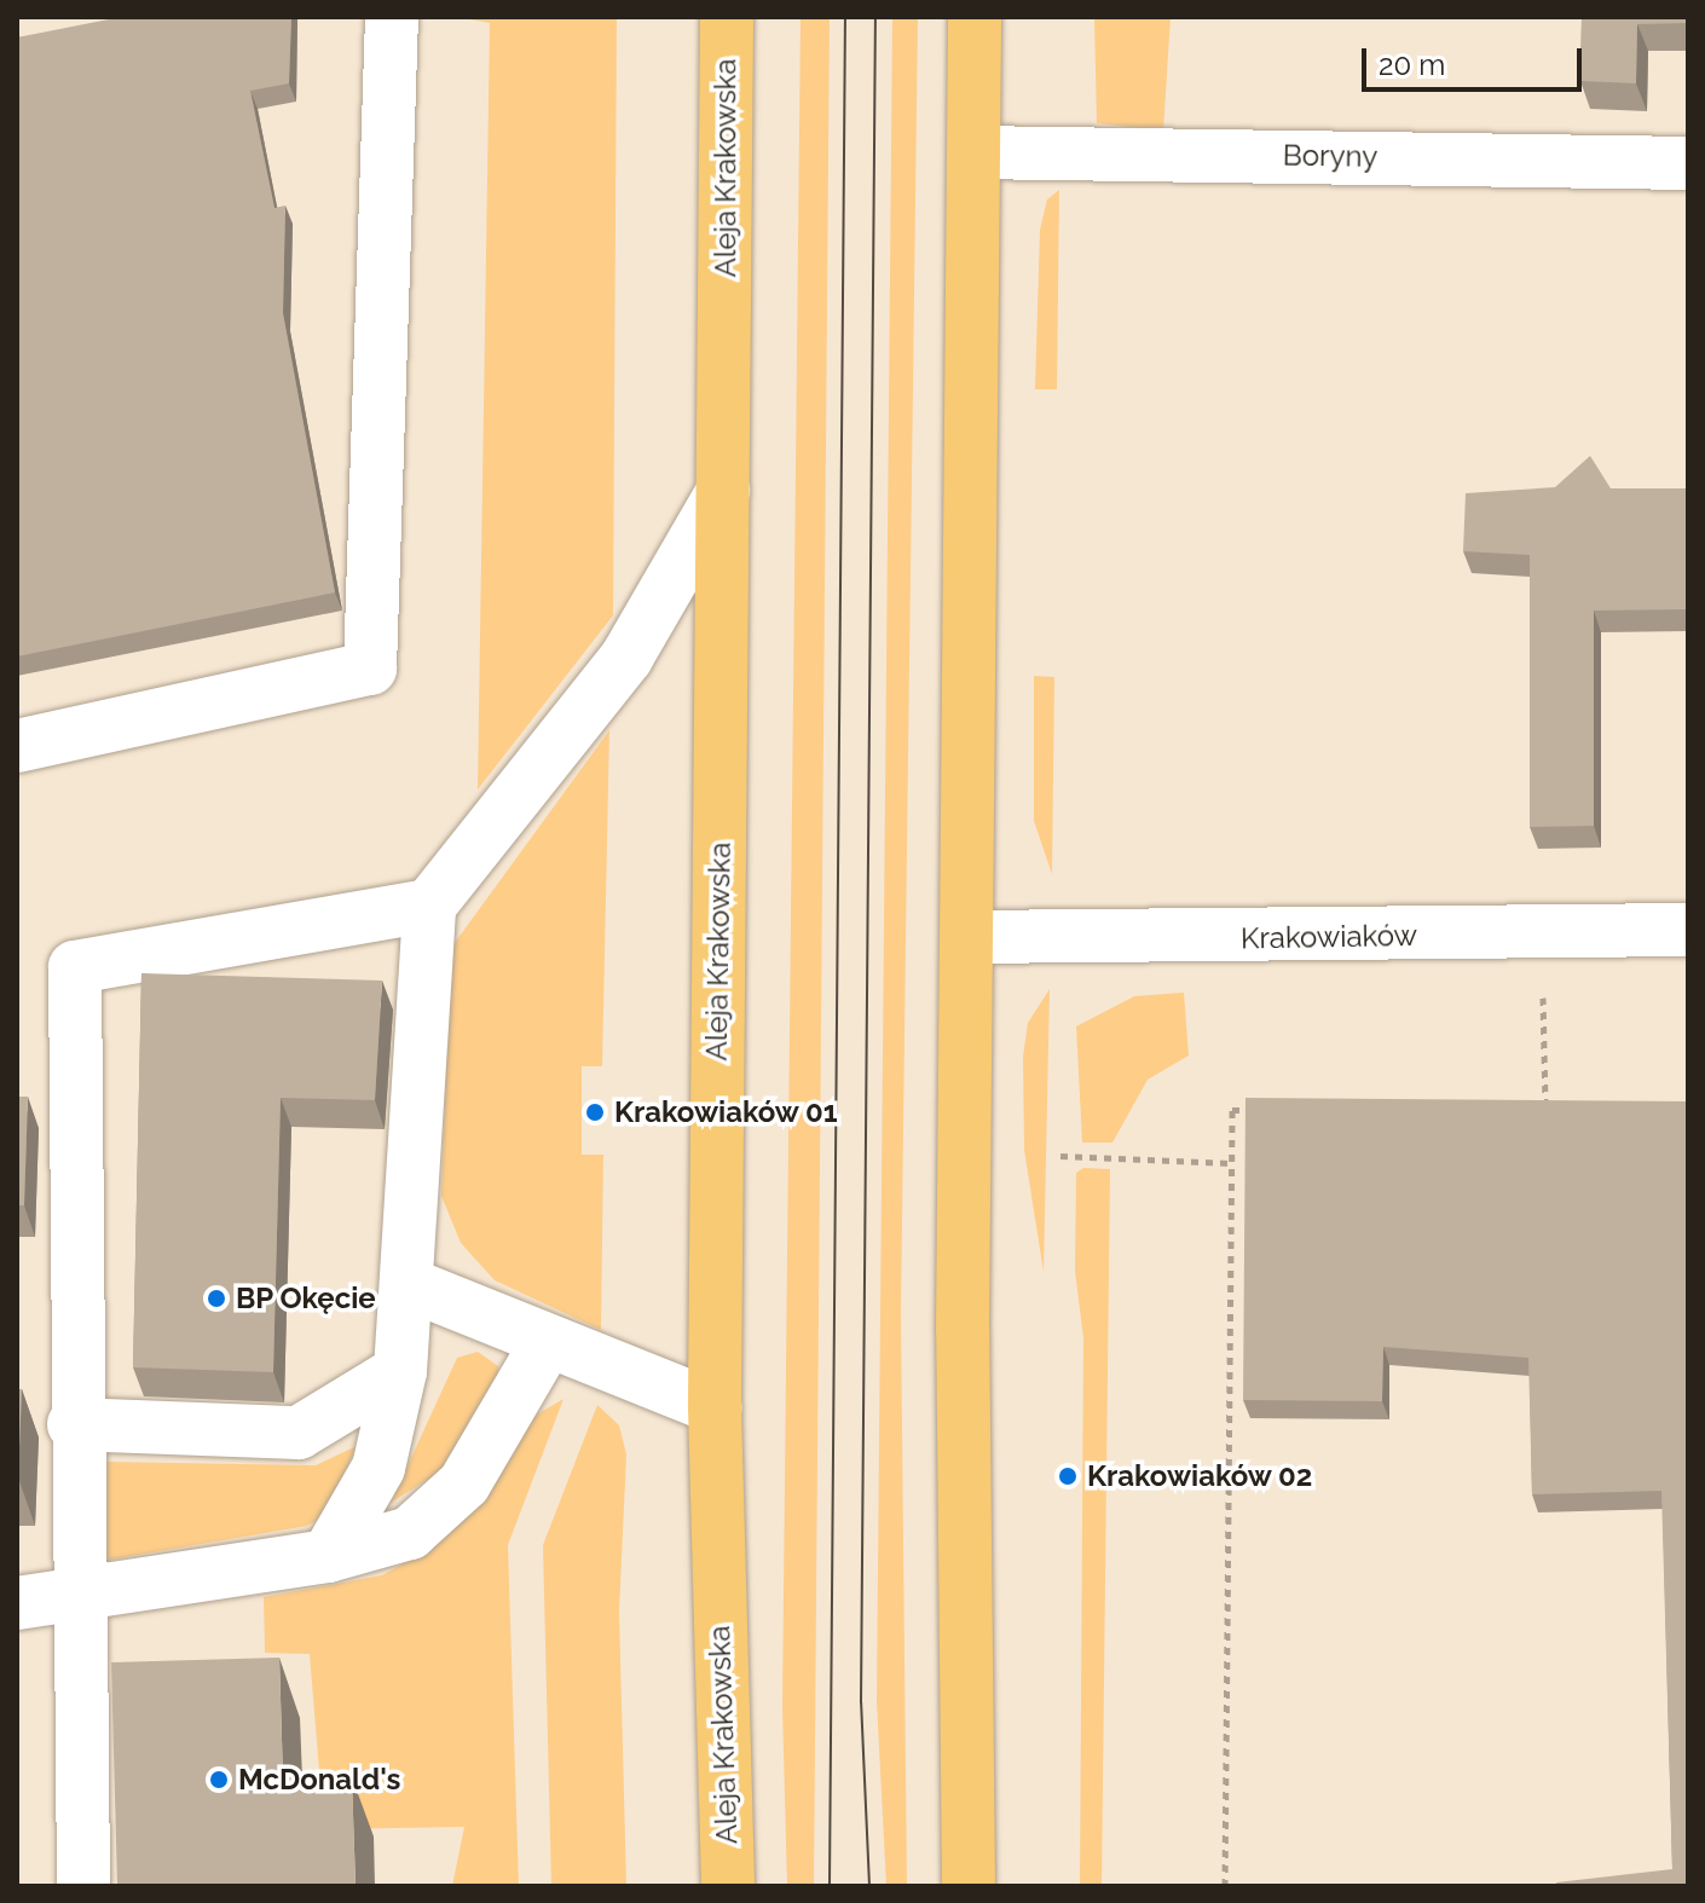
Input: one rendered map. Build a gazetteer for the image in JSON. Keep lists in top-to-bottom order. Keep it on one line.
{"streets":{"main road":["Aleja Krakowska"],"street":["Boryny","Krakowiaków"]},"places":["Krakowiaków 01","BP Okęcie","Krakowiaków 02","McDonald's"],"scale_bar":"20 m"}
